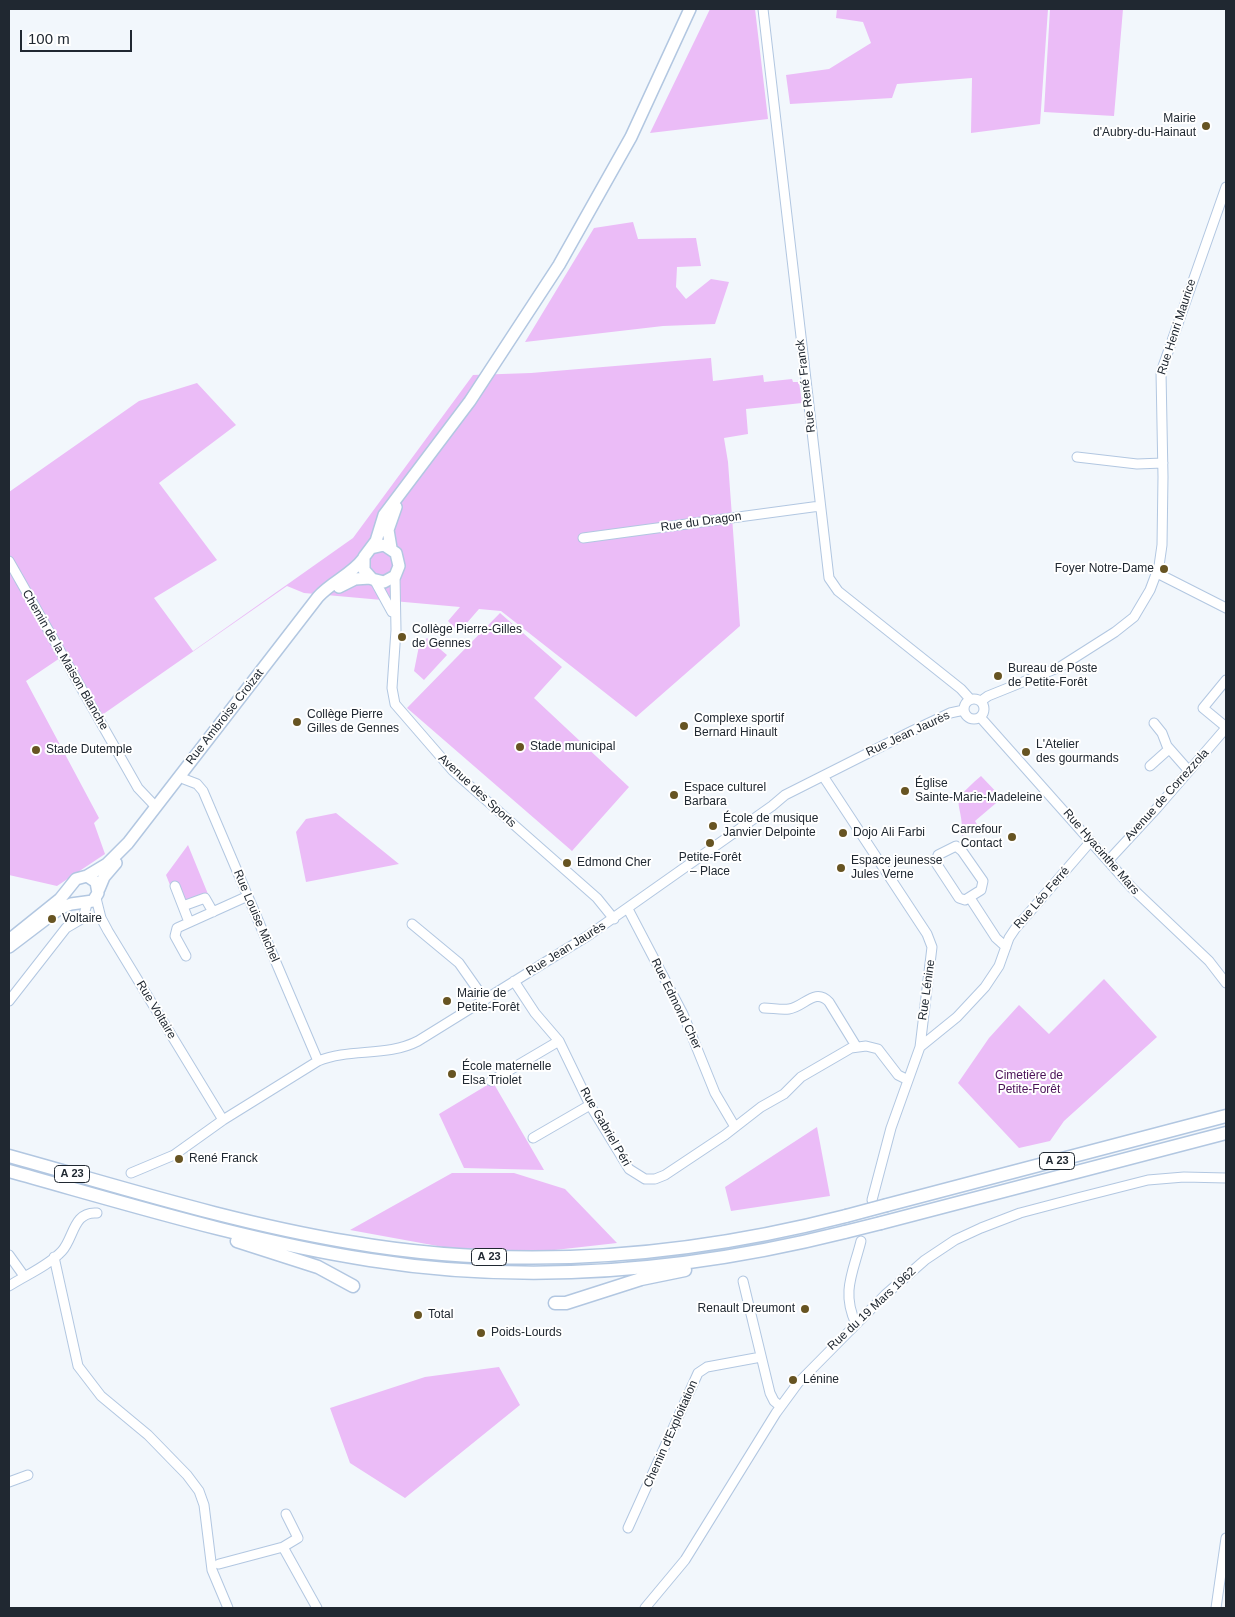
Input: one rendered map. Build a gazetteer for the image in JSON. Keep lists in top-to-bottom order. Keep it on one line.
{"streets":{"highway":["A 23"],"main road":["Rue Ambroise Croizat"],"street":["Rue Henri Maurice","Rue René Franck","Rue du Dragon","Chemin de la Maison Blanche","Rue Jean Jaurès","Avenue des Sports","Avenue de Correzzola","Rue Hyacinthe Mars","Rue Léo Ferré","Rue Louise Michel","Rue Lénine","Rue Edmond Cher","Rue Voltaire","Rue Gabriel Péri","Rue du 19 Mars 1962","Chemin d'Exploitation"]},"crossings":[["Rue Henri Maurice","Rue René Franck"],["Rue Henri Maurice","Rue Jean Jaurès"],["Rue Henri Maurice","Rue Hyacinthe Mars"],["Rue René Franck","Rue du Dragon"],["Rue René Franck","Rue Jean Jaurès"],["Rue René Franck","Rue Hyacinthe Mars"],["Chemin de la Maison Blanche","Rue Ambroise Croizat"],["Rue Ambroise Croizat","Avenue des Sports"],["Rue Ambroise Croizat","Rue Louise Michel"],["Rue Ambroise Croizat","Rue Voltaire"],["Rue Jean Jaurès","Avenue des Sports"],["Rue Jean Jaurès","Rue Hyacinthe Mars"],["Rue Jean Jaurès","Rue Louise Michel"],["Rue Jean Jaurès","Rue Lénine"],["Rue Jean Jaurès","Rue Edmond Cher"],["Rue Jean Jaurès","Rue Voltaire"],["Rue Jean Jaurès","Rue Gabriel Péri"],["Avenue de Correzzola","Rue Hyacinthe Mars"],["Rue Hyacinthe Mars","Rue Léo Ferré"],["Rue Léo Ferré","Rue Lénine"],["Rue Edmond Cher","Rue Gabriel Péri"]],"parks":["Cimetière de Petite-Forêt"],"places":["Mairie d'Aubry-du-Hainaut","Foyer Notre-Dame","Collège Pierre-Gilles de Gennes","Bureau de Poste de Petite-Forêt","Collège Pierre Gilles de Gennes","Complexe sportif Bernard Hinault","Stade municipal","Stade Dutemple","L'Atelier des gourmands","Église Sainte-Marie-Madeleine","Espace culturel Barbara","École de musique Janvier Delpointe","Dojo Ali Farbi","Carrefour Contact","Petite-Forêt – Place","Edmond Cher","Espace jeunesse Jules Verne","Voltaire","Mairie de Petite-Forêt","École maternelle Elsa Triolet","René Franck","Renault Dreumont","Total","Poids-Lourds","Lénine"],"scale_bar":"100 m"}
